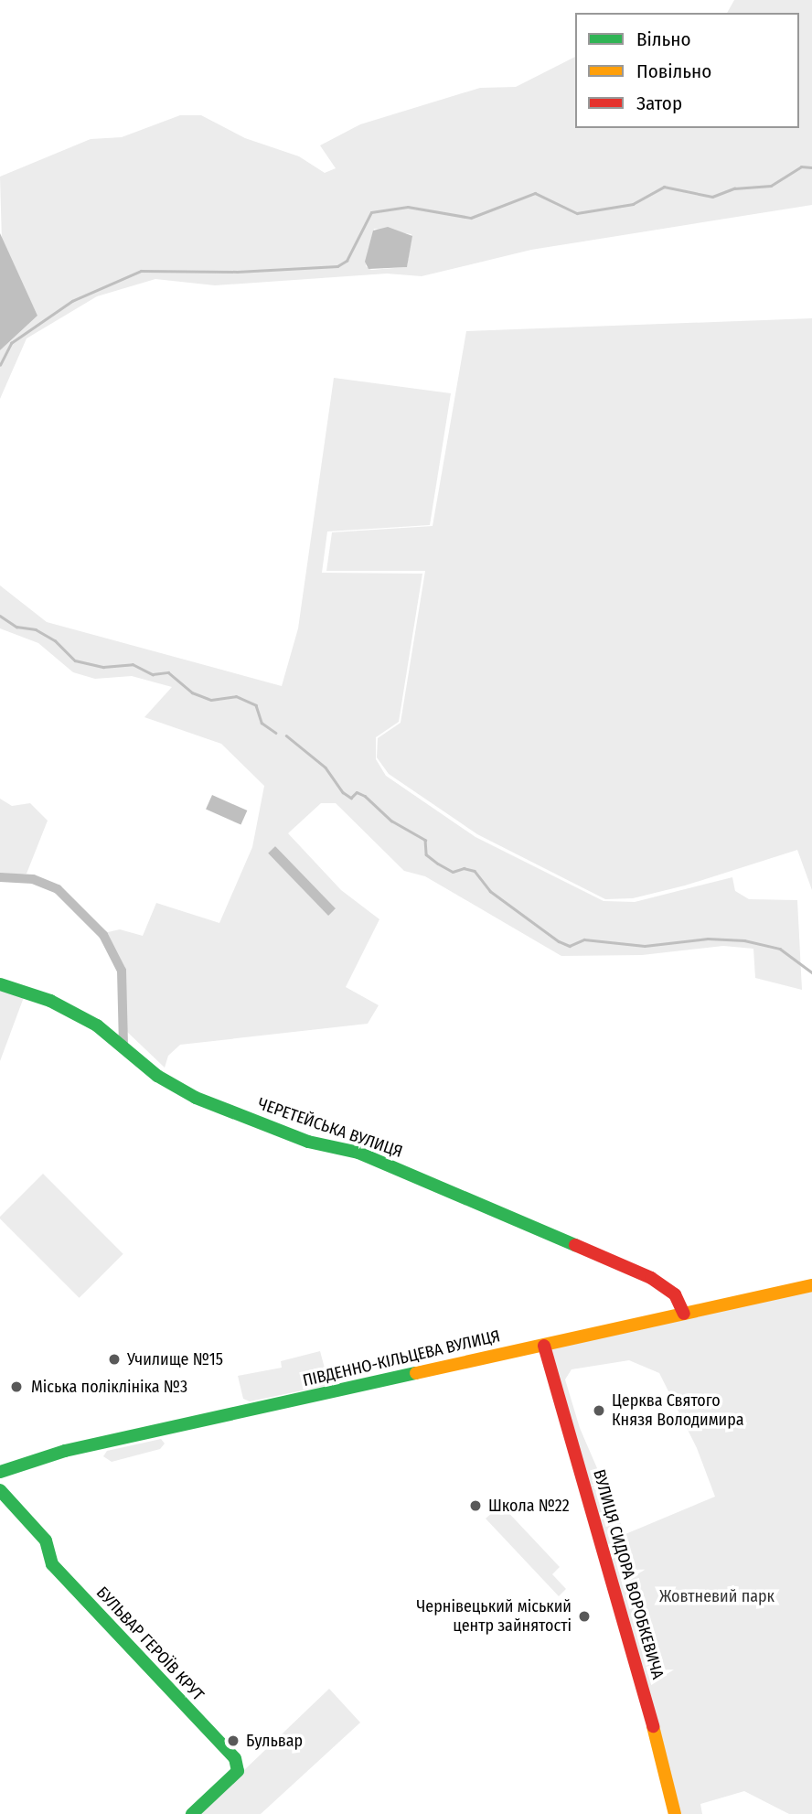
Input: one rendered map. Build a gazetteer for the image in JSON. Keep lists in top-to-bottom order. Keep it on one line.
{"streets":{"street":["ЧЕРЕТЕЙСЬКА ВУЛИЦЯ","ПІВДЕННО-КІЛЬЦЕВА ВУЛИЦЯ","ВУЛИЦЯ СИДОРА ВОРОБКЕВИЧА","БУЛЬВАР ГЕРОЇВ КРУТ"]},"crossings":[["ЧЕРЕТЕЙСЬКА ВУЛИЦЯ","ПІВДЕННО-КІЛЬЦЕВА ВУЛИЦЯ"],["ПІВДЕННО-КІЛЬЦЕВА ВУЛИЦЯ","ВУЛИЦЯ СИДОРА ВОРОБКЕВИЧА"]],"parks":["Жовтневий парк"],"places":["Училище №15","Міська поліклініка №3","Церква Святого Князя Володимира","Школа №22","Чернівецький міський центр зайнятості","Бульвар"],"legend":["Вільно","Повільно","Затор"]}
